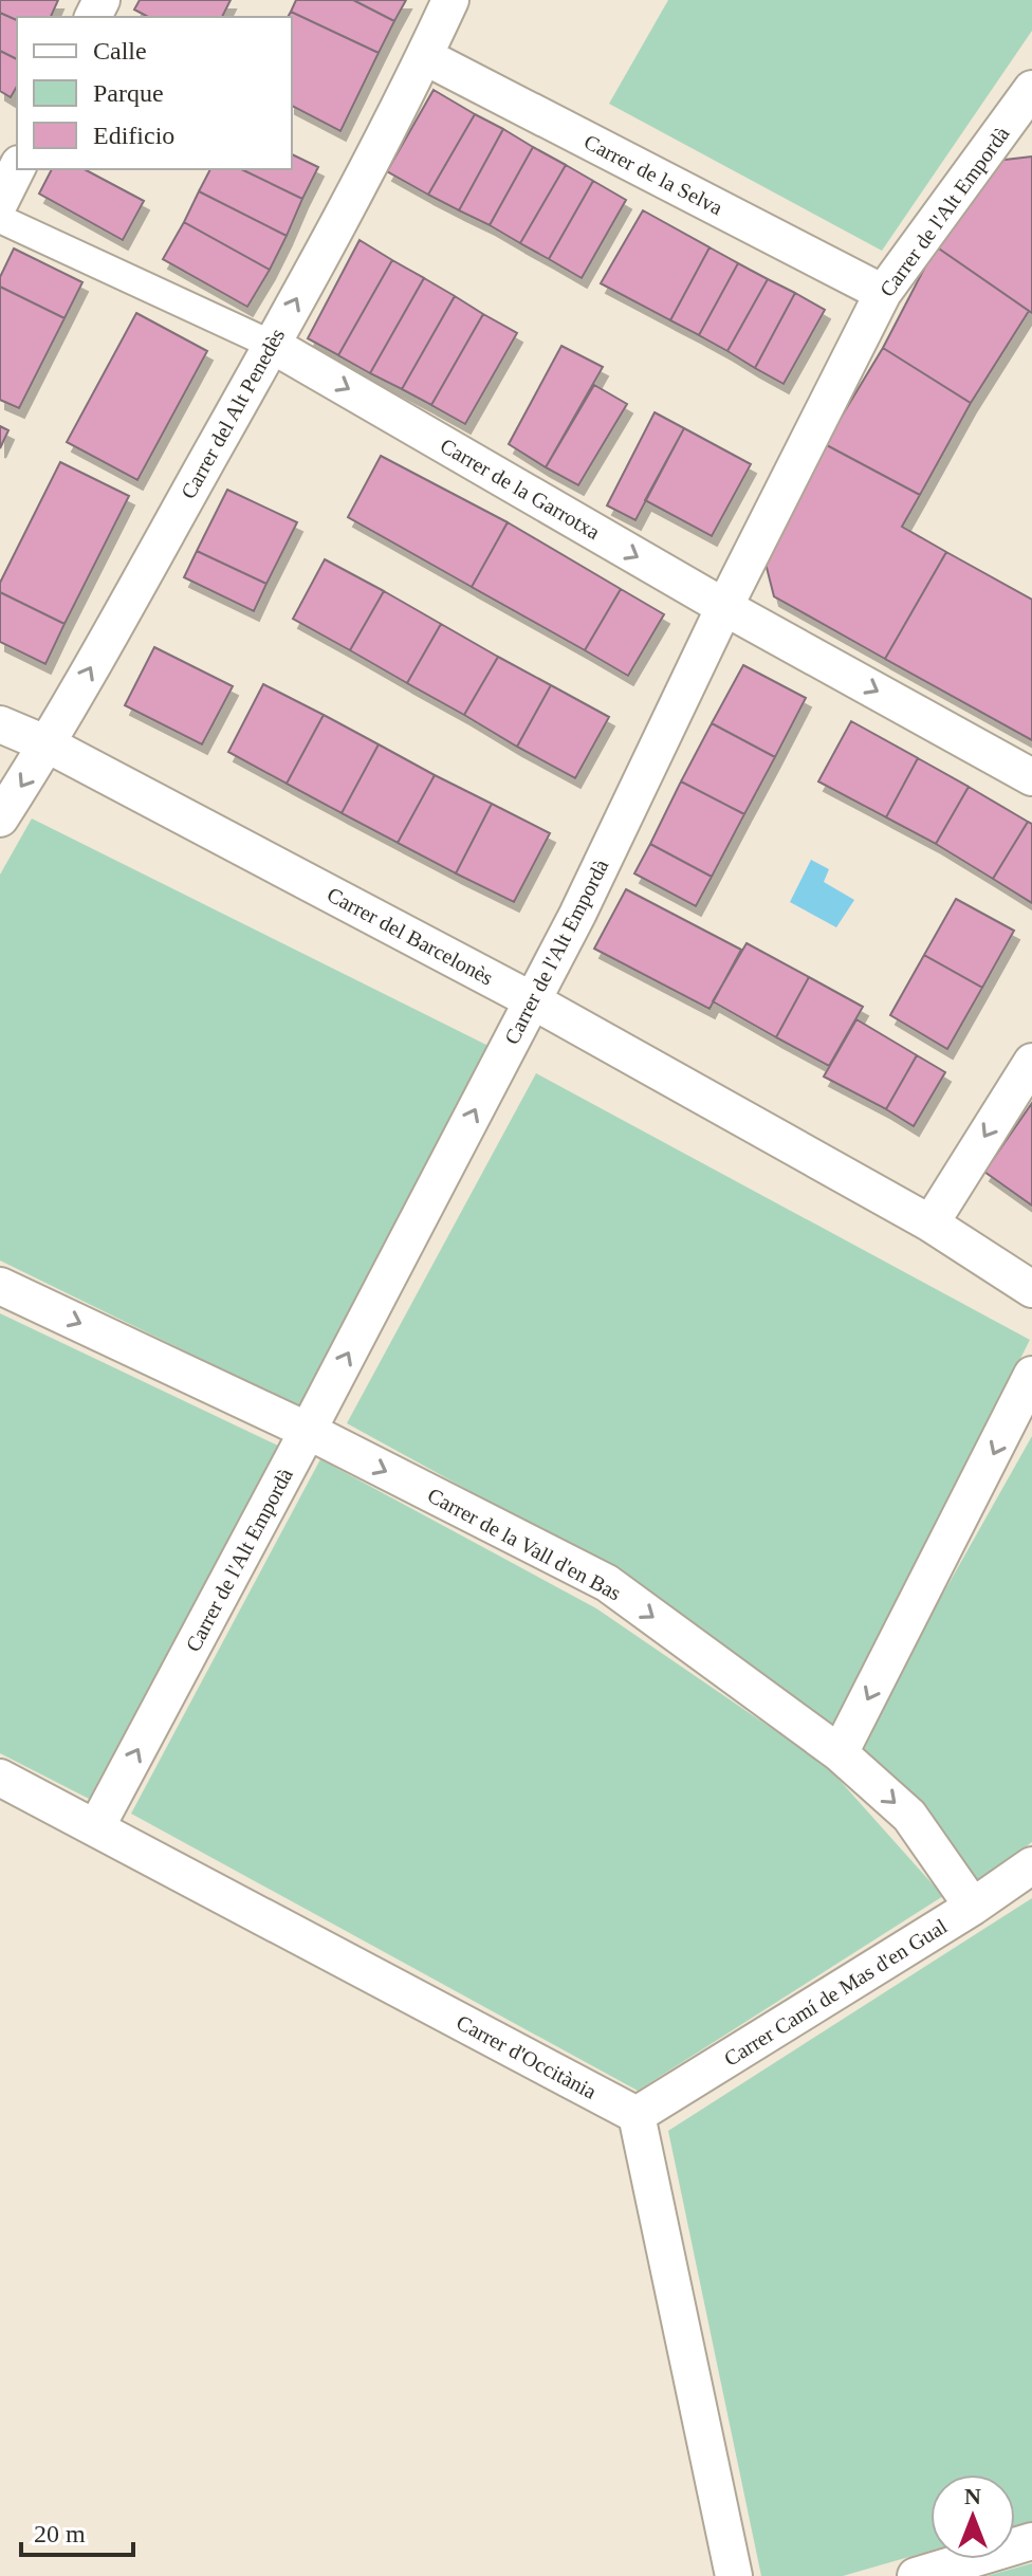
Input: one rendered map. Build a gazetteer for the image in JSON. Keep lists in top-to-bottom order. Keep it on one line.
{"streets":{"street":["Carrer de la Selva","Carrer de l'Alt Empordà","Carrer del Alt Penedès","Carrer de la Garrotxa","Carrer del Barcelonès","Carrer de la Vall d'en Bas","Carrer Camí de Mas d'en Gual","Carrer d'Occitània"]},"crossings":[["Carrer de la Selva","Carrer de l'Alt Empordà"],["Carrer de la Selva","Carrer del Alt Penedès"],["Carrer de l'Alt Empordà","Carrer de la Garrotxa"],["Carrer de l'Alt Empordà","Carrer del Barcelonès"],["Carrer de l'Alt Empordà","Carrer de la Vall d'en Bas"],["Carrer de l'Alt Empordà","Carrer d'Occitània"],["Carrer del Alt Penedès","Carrer de la Garrotxa"],["Carrer del Alt Penedès","Carrer del Barcelonès"],["Carrer de la Vall d'en Bas","Carrer Camí de Mas d'en Gual"],["Carrer Camí de Mas d'en Gual","Carrer d'Occitània"]],"one_way":["Carrer de l'Alt Empordà","Carrer de la Garrotxa","Carrer de la Vall d'en Bas"],"legend":["Calle","Parque","Edificio"],"scale_bar":"20 m","north":"top"}
